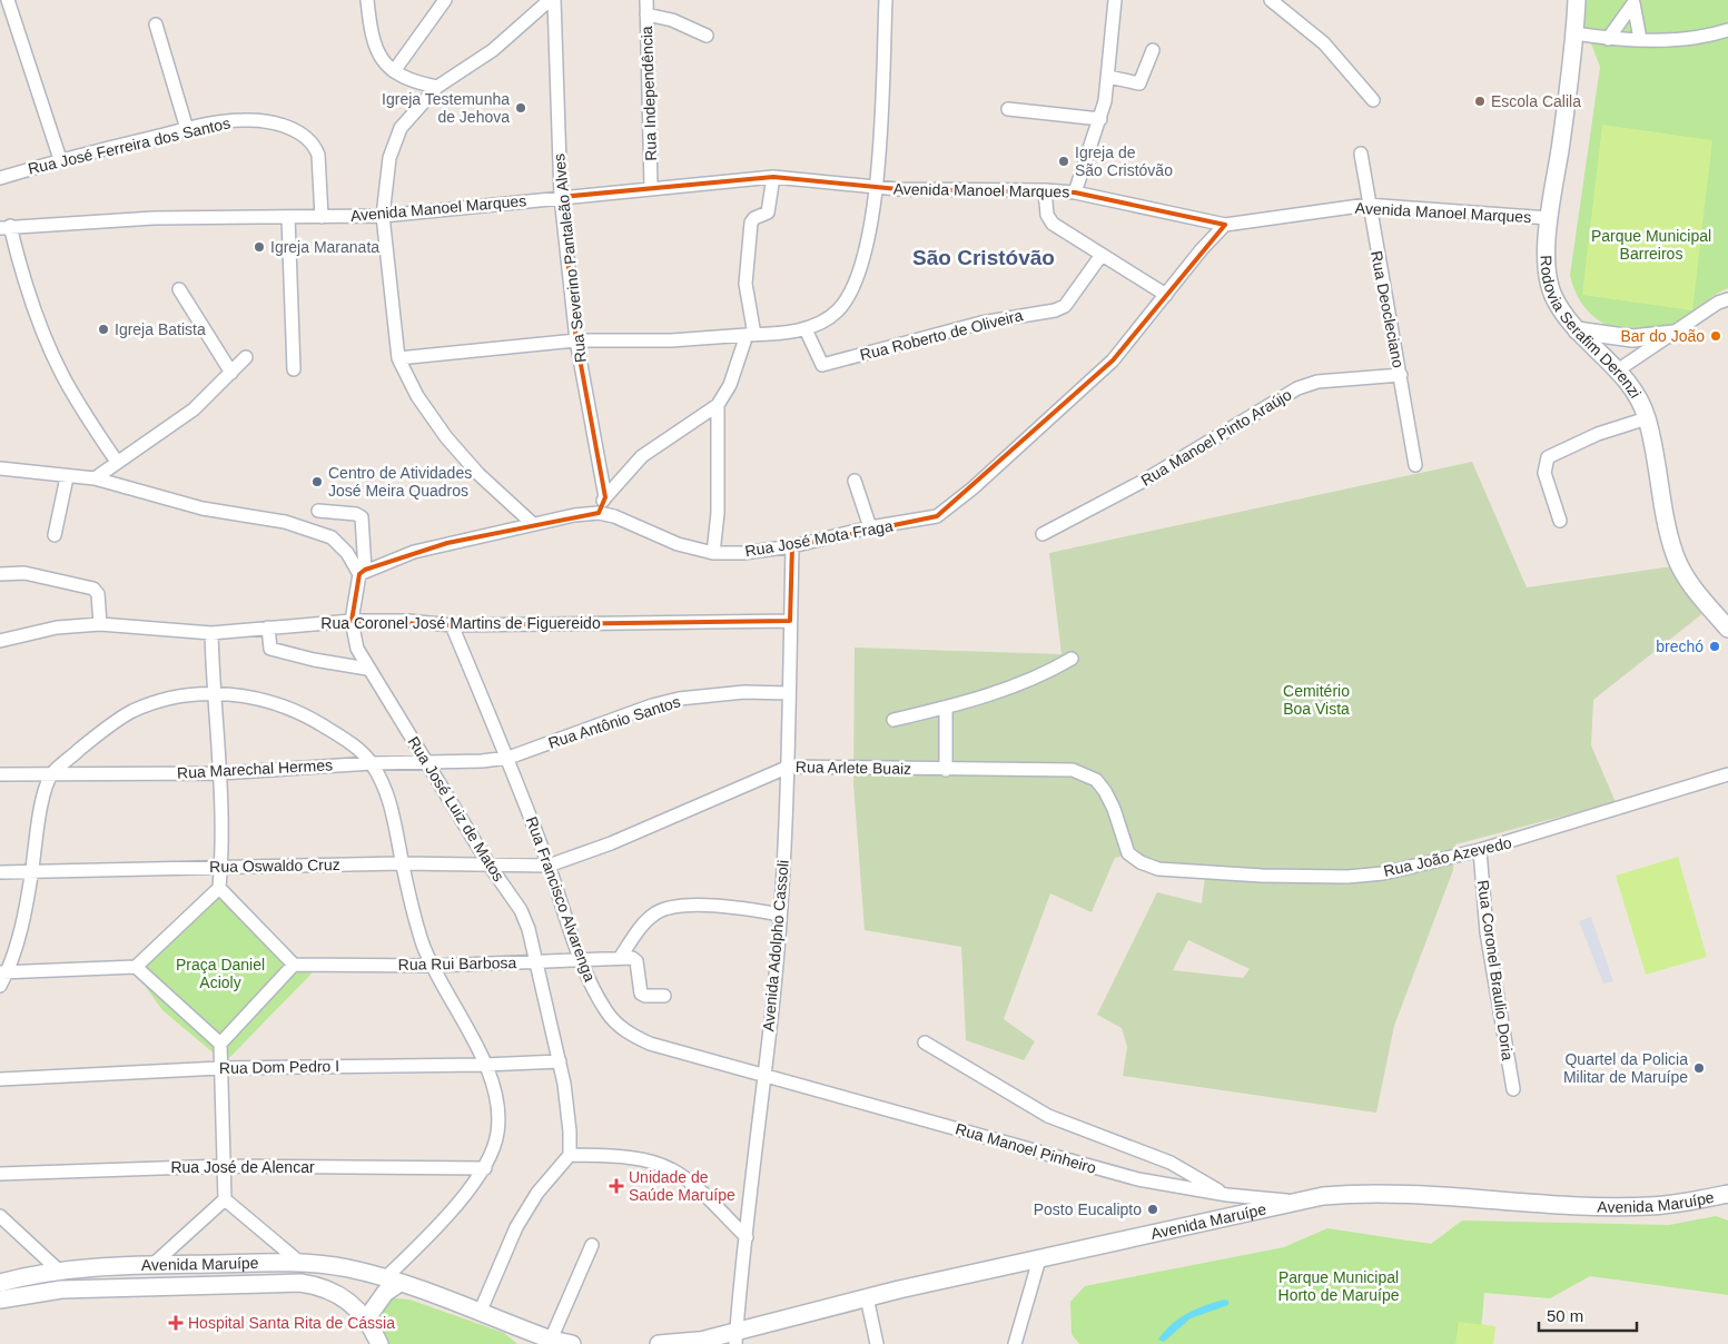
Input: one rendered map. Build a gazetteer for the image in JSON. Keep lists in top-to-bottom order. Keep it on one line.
{"streets":{"main road":["Rodovia Serafim Derenzi","Avenida Maruípe"],"street":["Rua Independência","Rua José Ferreira dos Santos","Avenida Manoel Marques","Rua Severino Pantaleão Alves","Rua Deocleciano","Rua Roberto de Oliveira","Rua Manoel Pinto Araújo","Rua José Mota Fraga","Rua Coronel José Martins de Figuereido","Rua Antônio Santos","Rua Arlete Buaiz","Rua Marechal Hermes","Rua José Luiz de Matos","Rua João Azevedo","Rua Oswaldo Cruz","Rua Francisco Alvarenga","Avenida Adolpho Cassoli","Rua Rui Barbosa","Rua Coronel Braulio Doria","Rua Dom Pedro I","Rua Manoel Pinheiro","Rua José de Alencar"]},"crossings":[["Rua Independência","Avenida Manoel Marques"],["Rua José Ferreira dos Santos","Avenida Manoel Marques"],["Avenida Manoel Marques","Rua Severino Pantaleão Alves"],["Avenida Manoel Marques","Rua Deocleciano"],["Avenida Manoel Marques","Rodovia Serafim Derenzi"],["Avenida Manoel Marques","Rua José Mota Fraga"],["Rua Deocleciano","Rua Manoel Pinto Araújo"],["Rua José Mota Fraga","Rua José Luiz de Matos"],["Rua José Mota Fraga","Avenida Adolpho Cassoli"],["Rua Coronel José Martins de Figuereido","Rua José Luiz de Matos"],["Rua Coronel José Martins de Figuereido","Rua Francisco Alvarenga"],["Rua Coronel José Martins de Figuereido","Avenida Adolpho Cassoli"],["Rua Antônio Santos","Rua Marechal Hermes"],["Rua Antônio Santos","Rua Francisco Alvarenga"],["Rua Antônio Santos","Avenida Adolpho Cassoli"],["Rua Arlete Buaiz","Rua João Azevedo"],["Rua Arlete Buaiz","Rua Oswaldo Cruz"],["Rua Arlete Buaiz","Rua Francisco Alvarenga"],["Rua Arlete Buaiz","Avenida Adolpho Cassoli"],["Rua Marechal Hermes","Rua José Luiz de Matos"],["Rua Marechal Hermes","Rua Francisco Alvarenga"],["Rua José Luiz de Matos","Rua Oswaldo Cruz"],["Rua José Luiz de Matos","Rua Rui Barbosa"],["Rua José Luiz de Matos","Rua Dom Pedro I"],["Rua João Azevedo","Rua Coronel Braulio Doria"],["Rua Oswaldo Cruz","Rua Francisco Alvarenga"],["Rua Francisco Alvarenga","Avenida Adolpho Cassoli"],["Rua Francisco Alvarenga","Rua Rui Barbosa"],["Rua Francisco Alvarenga","Rua Manoel Pinheiro"],["Avenida Adolpho Cassoli","Rua Manoel Pinheiro"],["Avenida Adolpho Cassoli","Avenida Maruípe"],["Rua Manoel Pinheiro","Avenida Maruípe"]],"districts":["São Cristóvão"],"parks":["Parque Municipal Barreiros","Cemitério Boa Vista","Praça Daniel Acioly","Parque Municipal Horto de Maruípe"],"places":{"other":["Escola Calila","Igreja Testemunha de Jehova","Igreja de São Cristóvão","Igreja Maranata","Igreja Batista","Bar do João","Centro de Atividades José Meira Quadros","brechó","Quartel da Policia Militar de Maruípe","Posto Eucalipto"],"health":["Unidade de Saúde Maruípe","Hospital Santa Rita de Cássia"]},"scale_bar":"50 m"}
